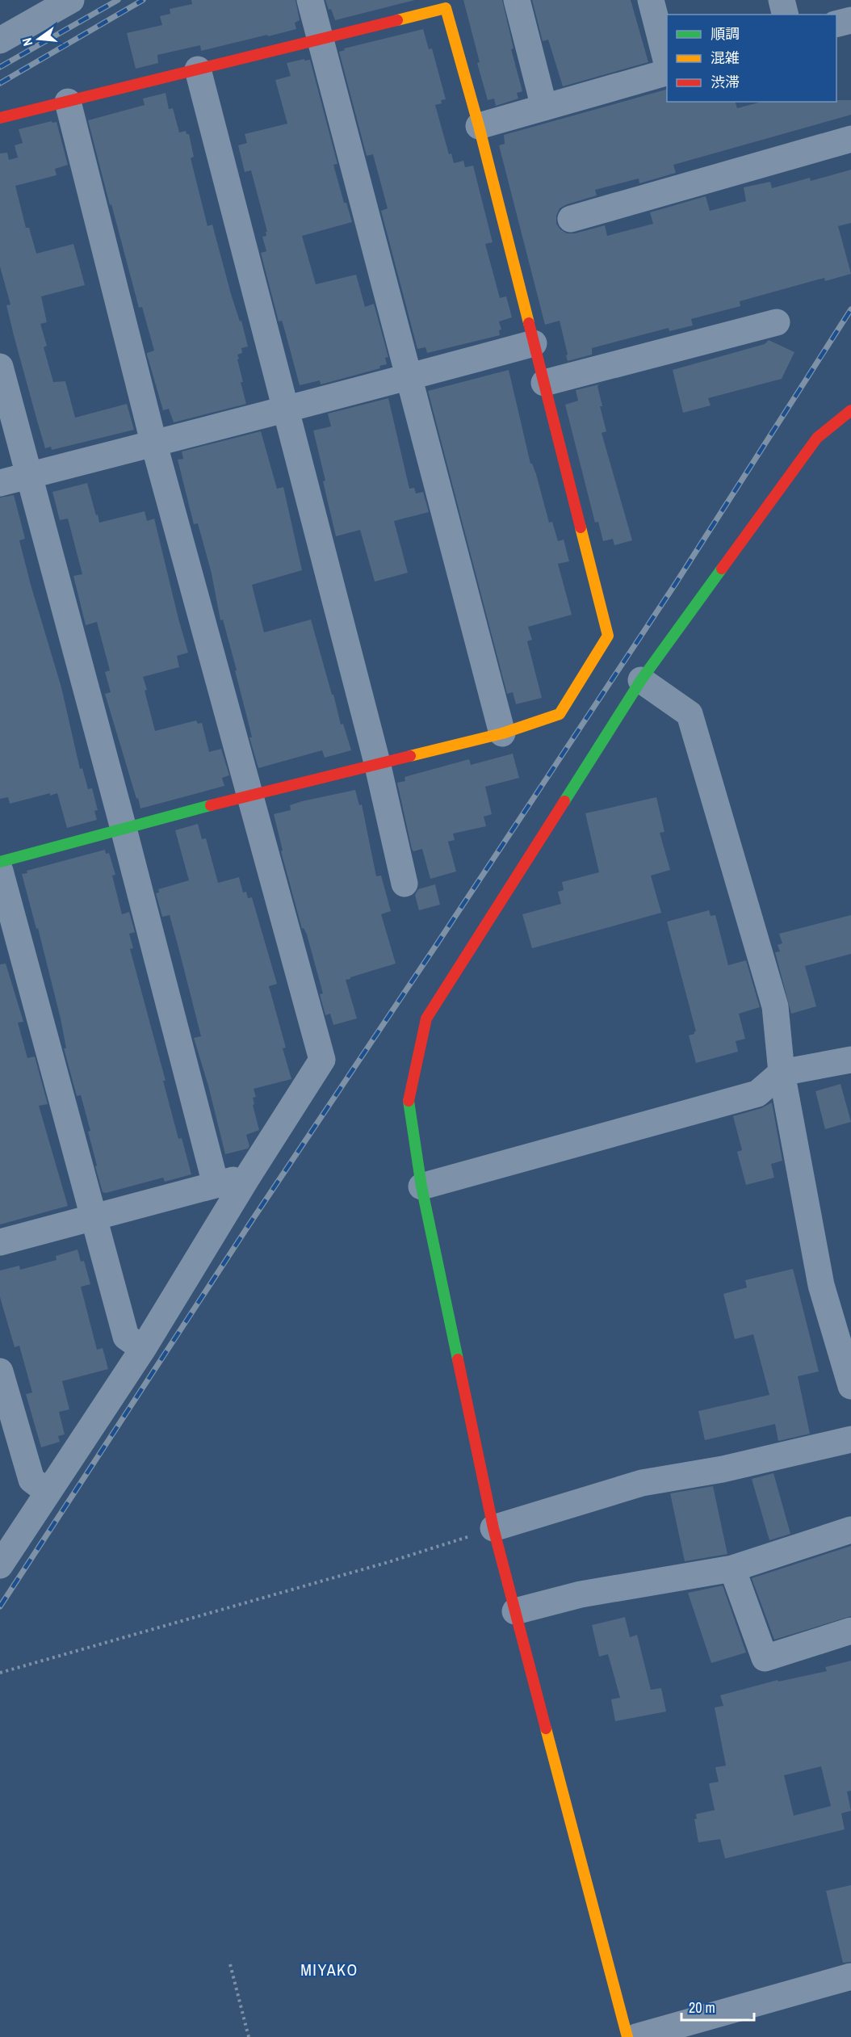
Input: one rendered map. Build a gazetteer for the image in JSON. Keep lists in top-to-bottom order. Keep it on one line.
{"districts":["MIYAKO"],"legend":["順調","混雑","渋滞"],"scale_bar":"20 m","north":"left"}
